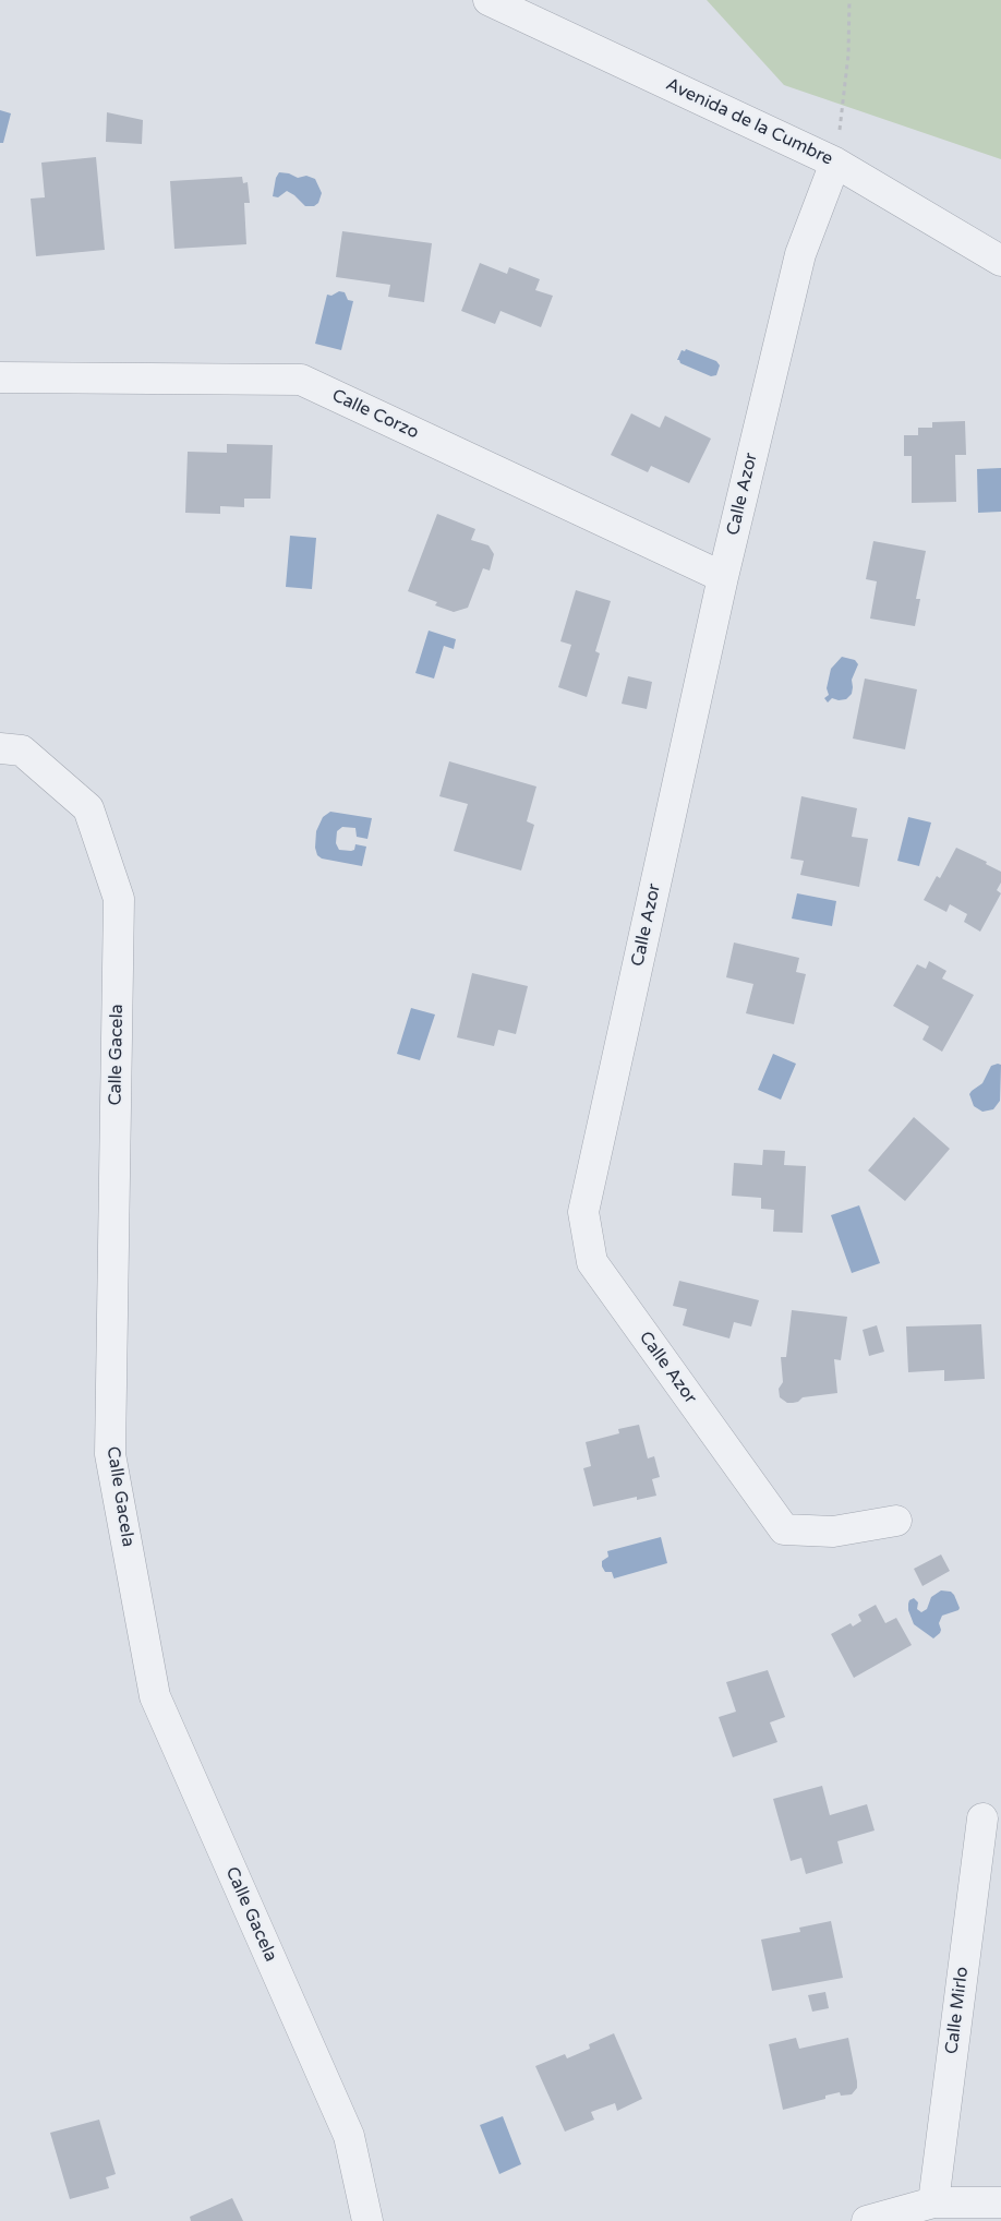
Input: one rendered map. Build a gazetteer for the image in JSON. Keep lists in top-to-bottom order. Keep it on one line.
{"streets":{"street":["Avenida de la Cumbre","Calle Corzo","Calle Azor","Calle Gacela","Calle Mirlo"]},"crossings":[["Avenida de la Cumbre","Calle Azor"],["Calle Corzo","Calle Azor"]]}
